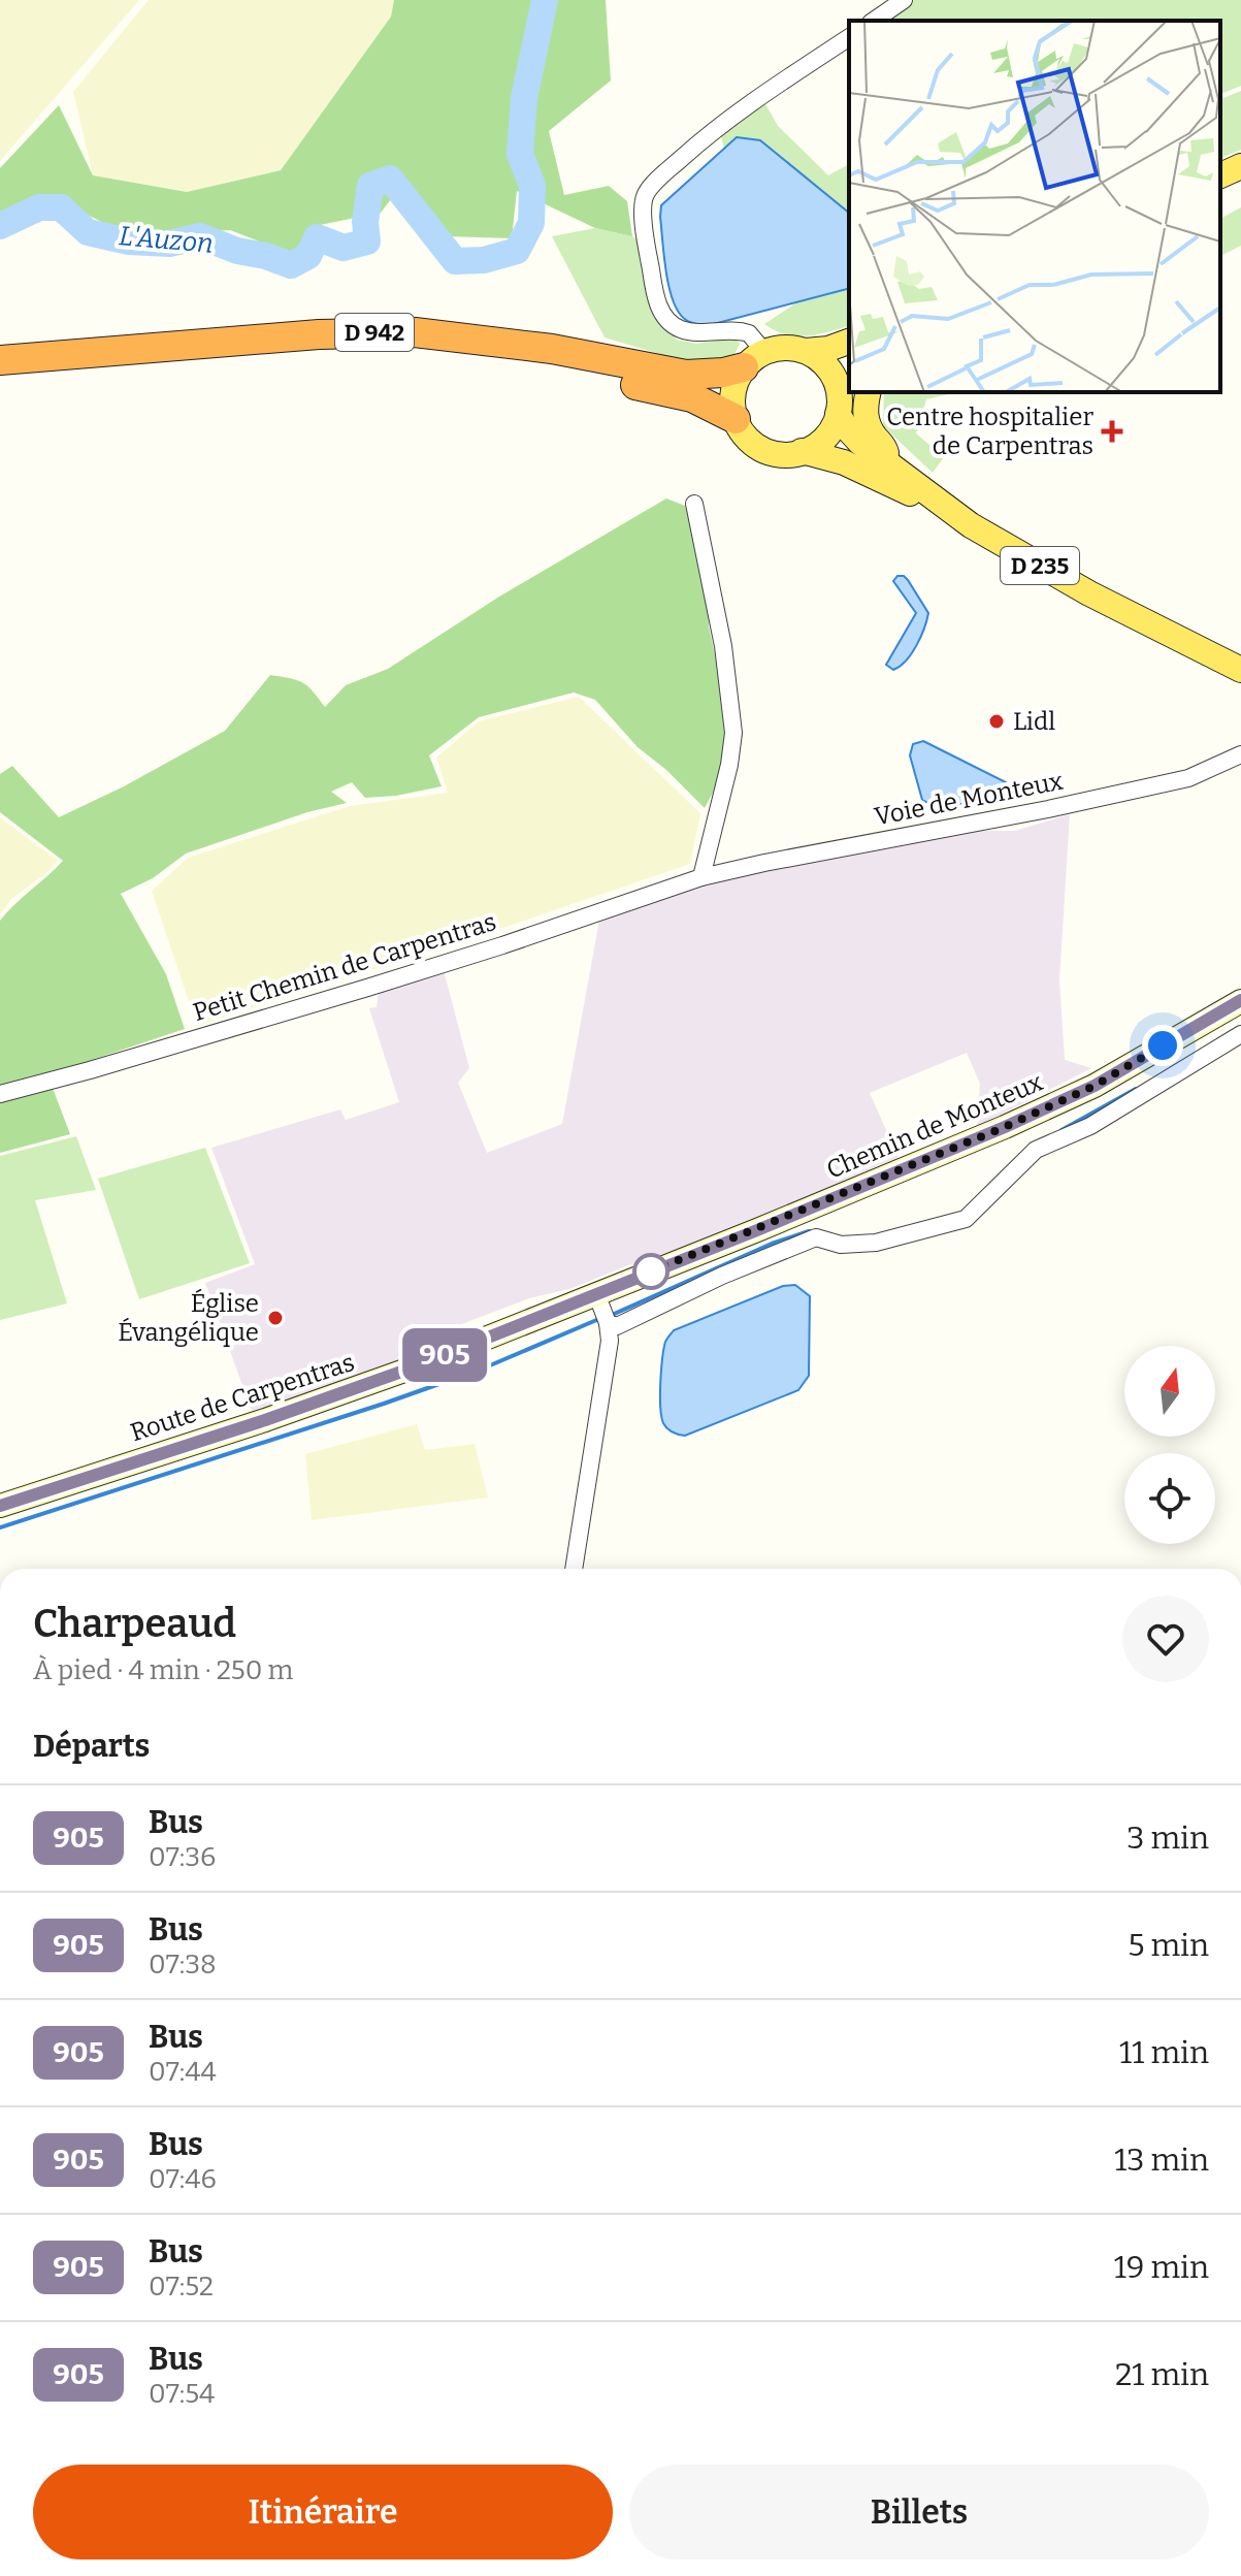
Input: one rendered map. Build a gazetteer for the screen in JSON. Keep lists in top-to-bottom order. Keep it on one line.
{"streets":{"highway":["D 942"],"main road":["D 235","Chemin de Monteux","Route de Carpentras"],"street":["Voie de Monteux","Petit Chemin de Carpentras"]},"crossings":[["Voie de Monteux","Petit Chemin de Carpentras"],["Chemin de Monteux","Route de Carpentras"]],"water":["L'Auzon"],"places":{"health":["Centre hospitalier de Carpentras"],"other":["Lidl","Église Évangélique"]},"lines":["bus line 905"],"north":"top","page":{"on_map":"905","heading":[["Charpeaud","À pied · 4 min · 250 m"],"Départs"],"list":[{"mark":"905","name":"Bus","note":"07:36","value":"3 min"},{"mark":"905","name":"Bus","note":"07:38","value":"5 min"},{"mark":"905","name":"Bus","note":"07:44","value":"11 min"},{"mark":"905","name":"Bus","note":"07:46","value":"13 min"},{"mark":"905","name":"Bus","note":"07:52","value":"19 min"},{"mark":"905","name":"Bus","note":"07:54","value":"21 min"}],"buttons":["Itinéraire","Billets"]}}
